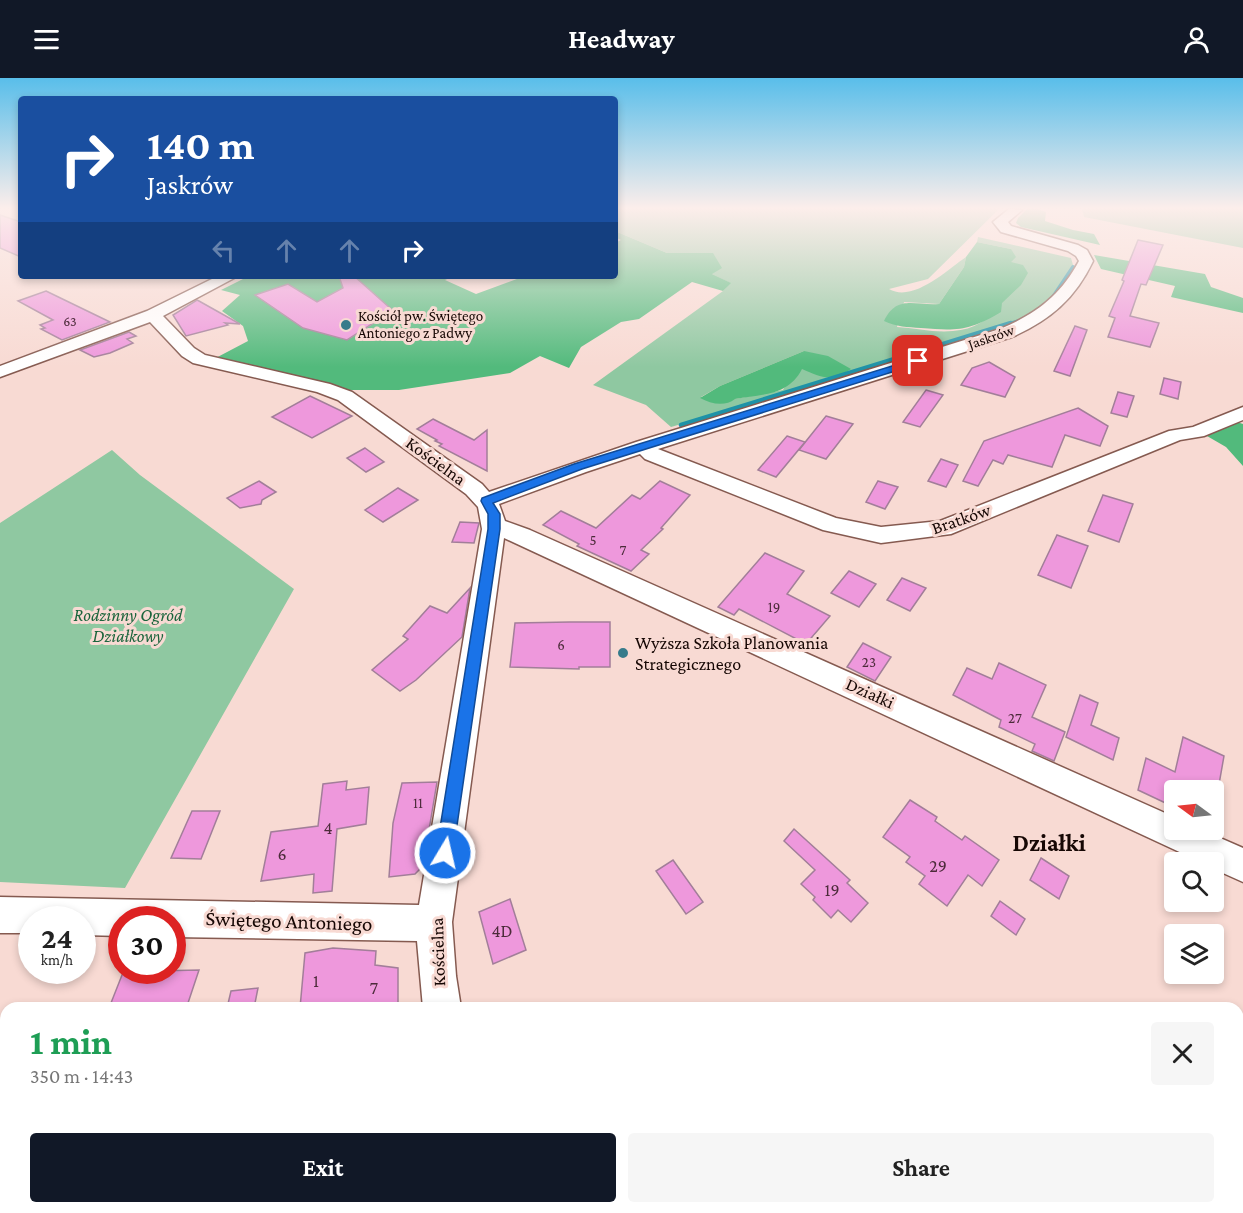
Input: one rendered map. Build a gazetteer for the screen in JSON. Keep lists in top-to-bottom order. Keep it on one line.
{"streets":{"street":["Jaskrów","Kościelna","Bratków","Działki","Świętego Antoniego"]},"crossings":[["Jaskrów","Kościelna"],["Jaskrów","Bratków"],["Kościelna","Działki"],["Kościelna","Świętego Antoniego"]],"districts":["Działki"],"parks":["Rodzinny Ogród Działkowy"],"places":["Kościół pw. Świętego Antoniego z Padwy","Wyższa Szkoła Planowania Strategicznego"],"house_numbers":["63","5","7","19","6","23","27","11","4","6","29","19","4D","1","7"],"north":"left","page":{"header":"Headway","turn":["140 m","Jaskrów"],"speed":"24 km/h","limit":"30","heading":["1 min","350 m · 14:43"],"buttons":["Exit","Share"]}}
